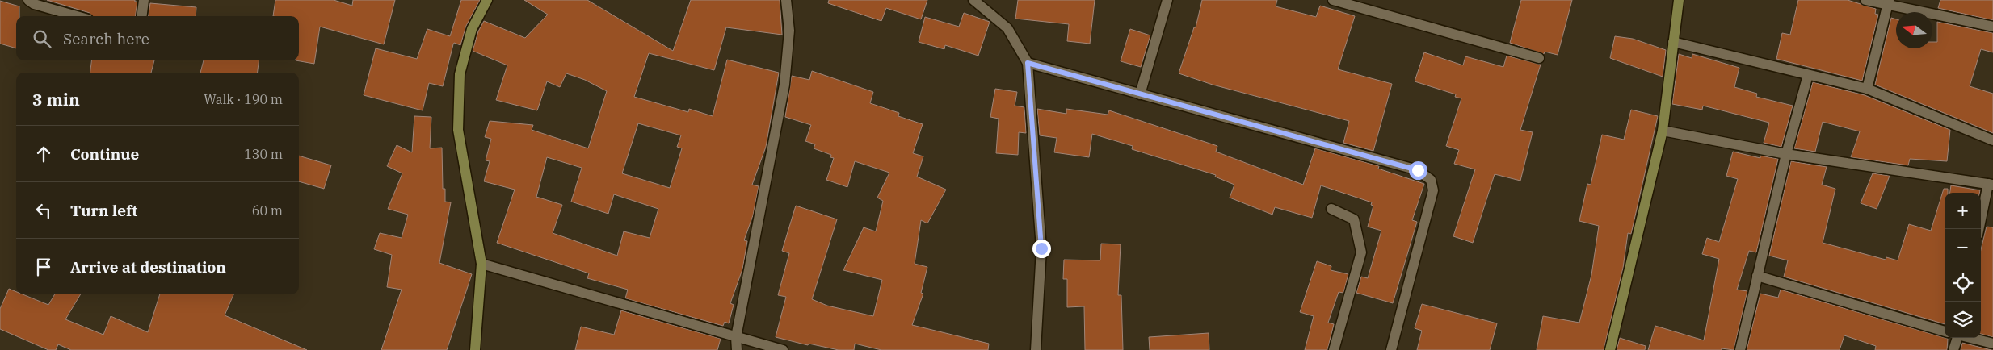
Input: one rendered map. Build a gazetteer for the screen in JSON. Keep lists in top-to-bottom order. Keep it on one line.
{"north":"left","page":{"search":"Search here","heading":["3 min","Walk · 190 m"],"list":[["Continue","130 m"],["Turn left","60 m"],"Arrive at destination"],"map_buttons":["+","−"]}}
